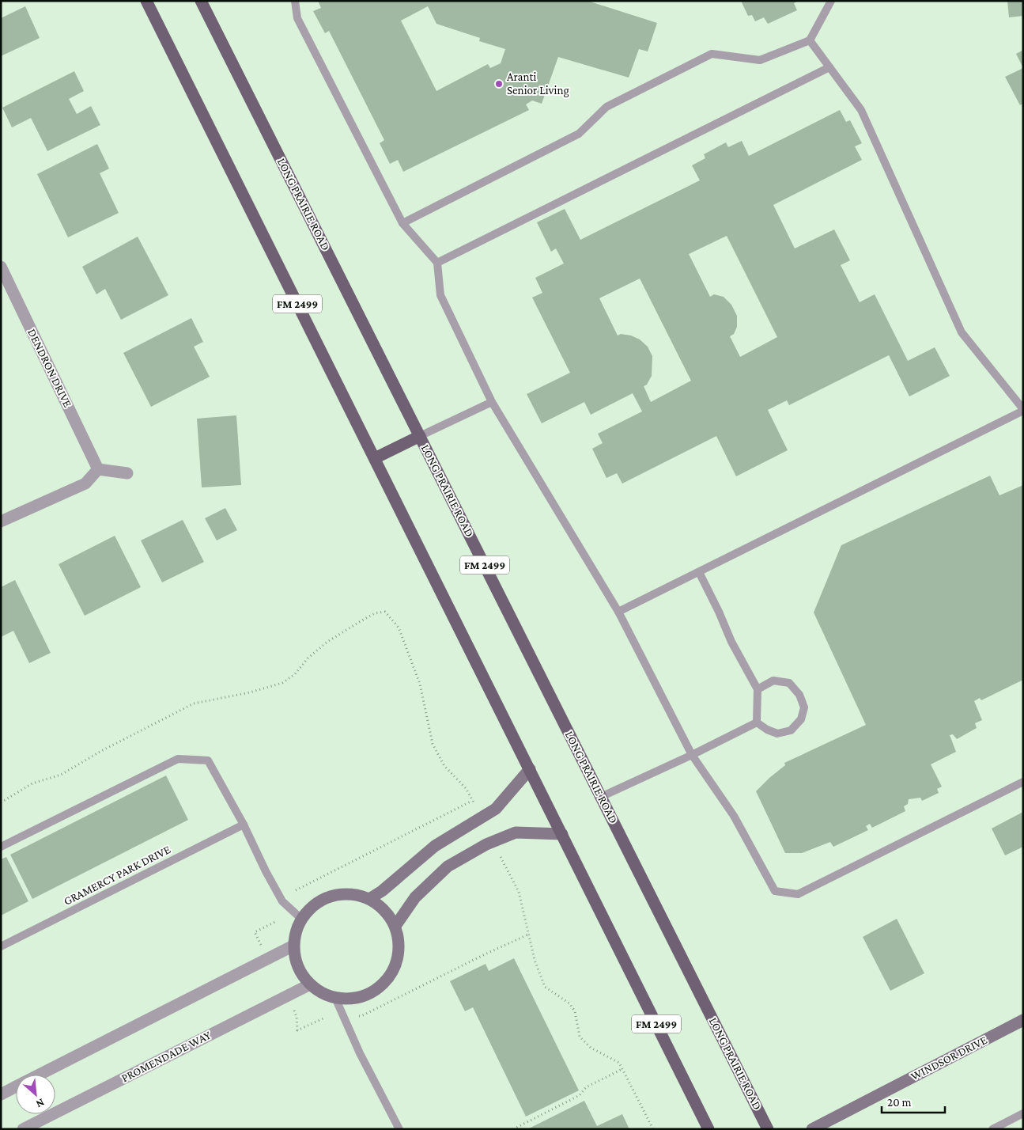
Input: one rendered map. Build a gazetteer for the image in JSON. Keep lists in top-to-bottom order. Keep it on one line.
{"streets":{"main road":["LONG PRAIRIE ROAD","FM 2499"],"street":["DENDRON DRIVE","PROMENDADE WAY","WINDSOR DRIVE"],"lane":["GRAMERCY PARK DRIVE"]},"places":["Aranti Senior Living"],"scale_bar":"20 m","north":"bottom right"}
